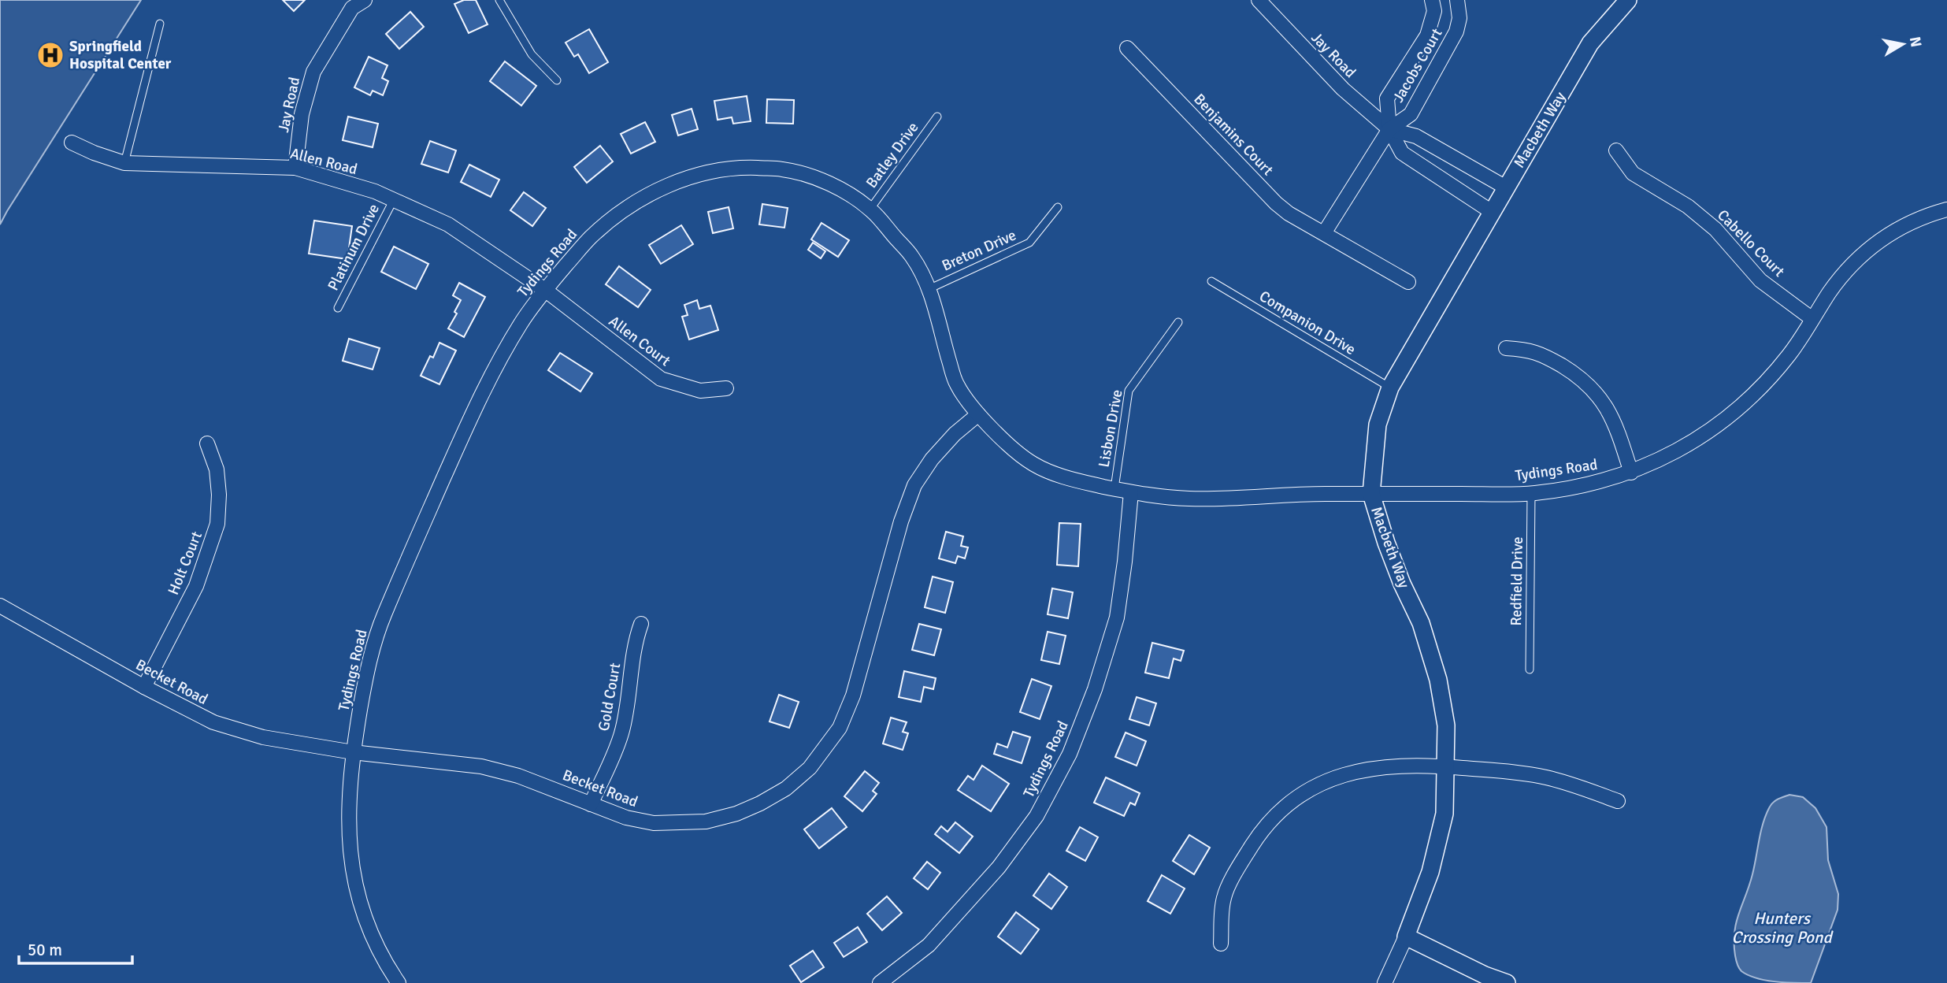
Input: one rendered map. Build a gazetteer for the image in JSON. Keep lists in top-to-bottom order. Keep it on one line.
{"streets":{"street":["Jay Road","Jacobs Court","Macbeth Way","Benjamins Court","Allen Road","Cabello Court","Tydings Road","Allen Court","Holt Court","Becket Road","Gold Court"],"lane":["Batley Drive","Platinum Drive","Breton Drive","Companion Drive","Lisbon Drive","Redfield Drive"]},"crossings":[["Jay Road","Jacobs Court"],["Jay Road","Macbeth Way"],["Jay Road","Allen Road"],["Macbeth Way","Tydings Road"],["Macbeth Way","Companion Drive"],["Batley Drive","Tydings Road"],["Allen Road","Platinum Drive"],["Allen Road","Tydings Road"],["Allen Road","Allen Court"],["Cabello Court","Tydings Road"],["Breton Drive","Tydings Road"],["Tydings Road","Allen Court"],["Tydings Road","Lisbon Drive"],["Tydings Road","Redfield Drive"],["Tydings Road","Becket Road"],["Holt Court","Becket Road"],["Becket Road","Gold Court"]],"water":["Hunters Crossing Pond"],"places":{"hospital":["Springfield Hospital Center"]},"scale_bar":"50 m","north":"right"}
